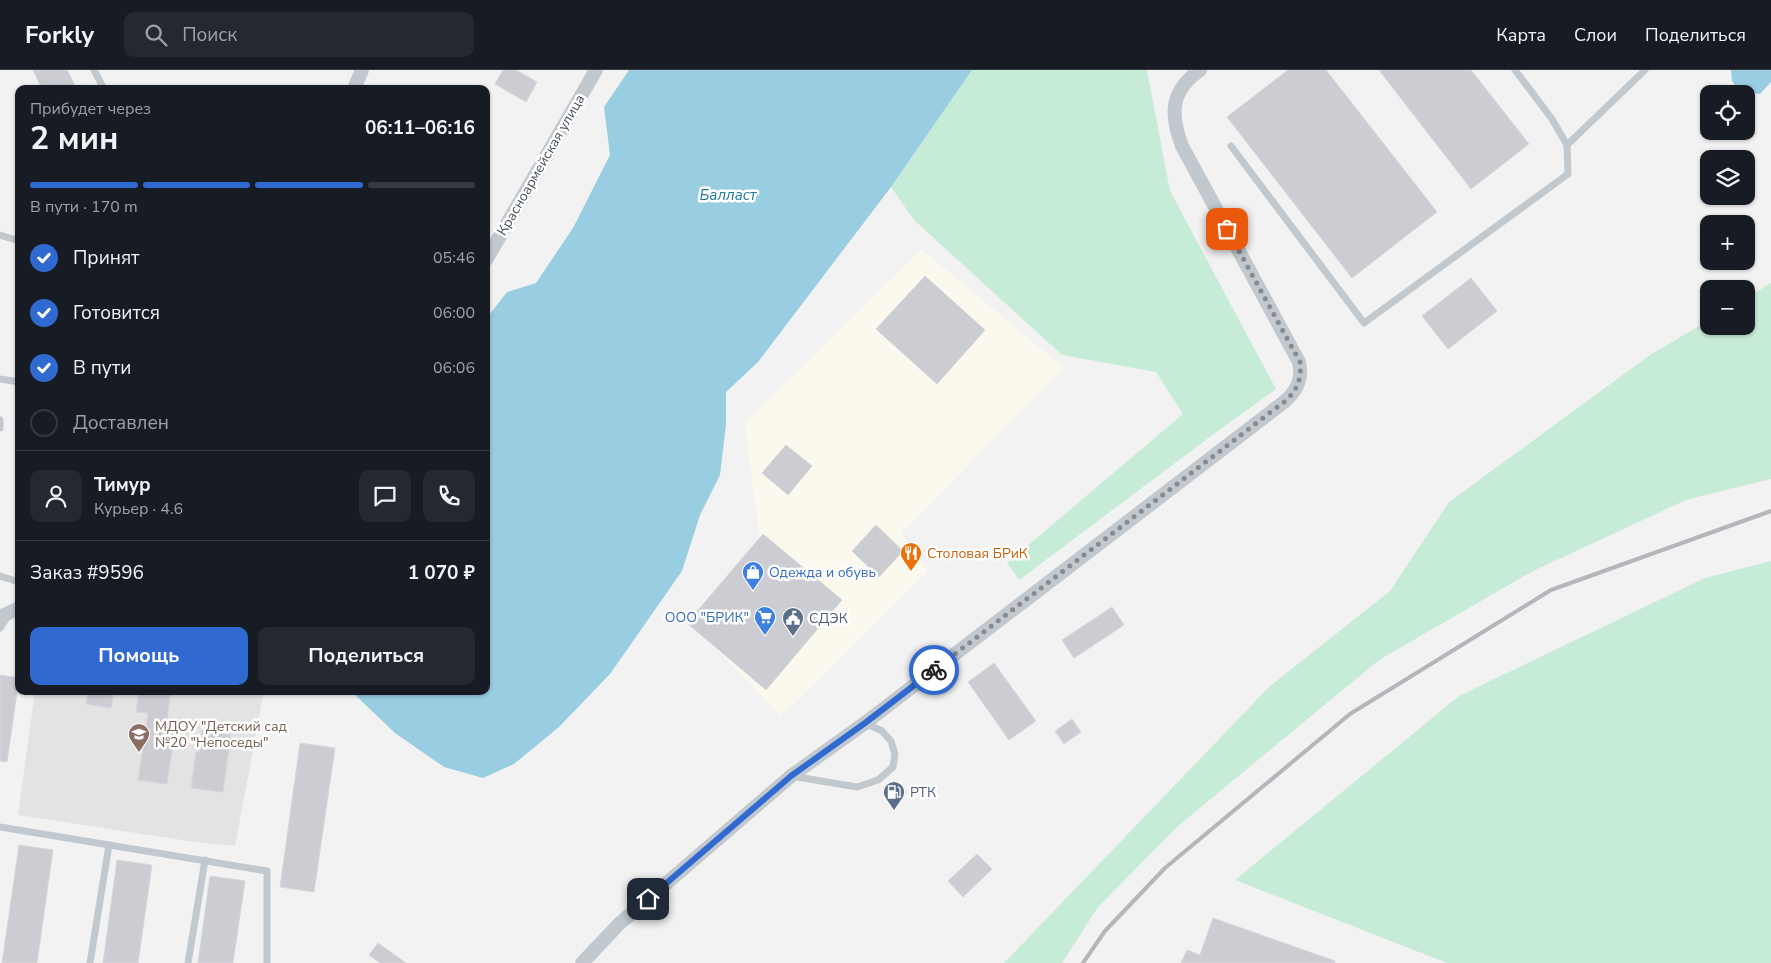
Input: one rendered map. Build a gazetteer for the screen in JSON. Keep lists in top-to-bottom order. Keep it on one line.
{"streets":{"street":["Красноармейская улица"]},"water":["Балласт"],"places":{"restaurant":["Столовая БРиК"],"shop":["Одежда и обувь"],"supermarket":["ООО \"БРИК\""],"public building":["СДЭК"],"school or university":["МДОУ \"Детский сад №20 \"Непоседы\""],"fuel station":["РТК"]},"page":{"header":"Forkly","search":"Поиск","nav":["Карта","Слои","Поделиться"],"map_buttons":["+","−"],"heading":["2 мин","Прибудет через","06:11–06:16"],"panel":["Тимур","Курьер · 4.6","Заказ #9596","1 070 ₽"],"bar":"В пути · 170 m","list":[["Принят","05:46"],["Готовится","06:00"],["В пути","06:06"],"Доставлен"],"buttons":["Помощь","Поделиться"]}}
